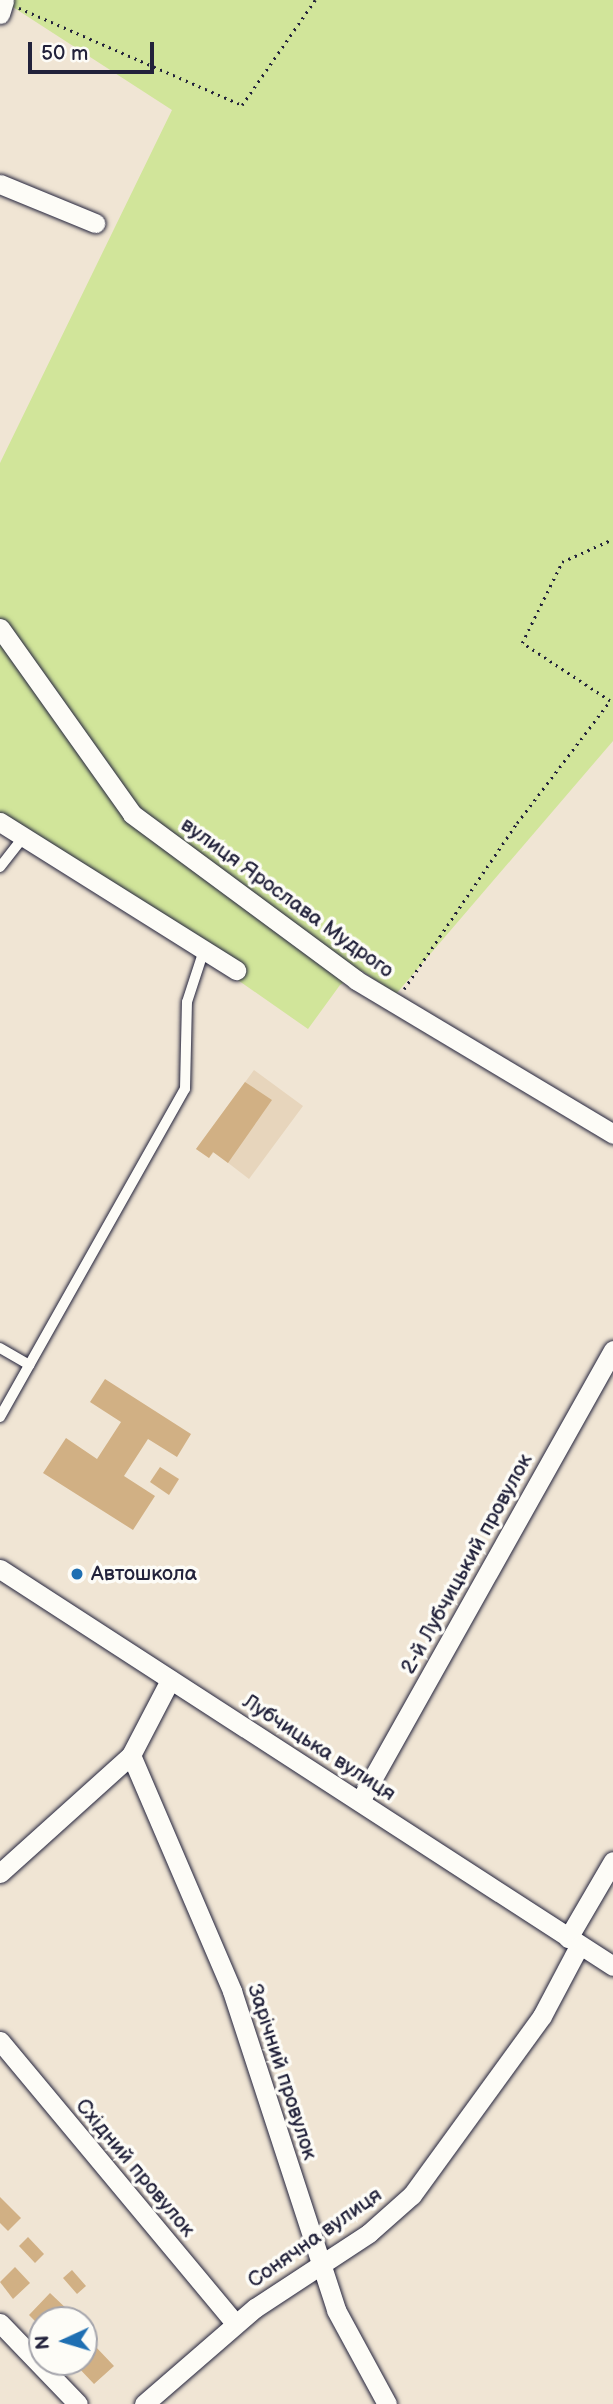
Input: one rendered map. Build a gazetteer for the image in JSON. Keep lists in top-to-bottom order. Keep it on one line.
{"streets":{"street":["вулиця Ярослава Мудрого","2-й Лубчицький провулок","Лубчицька вулиця","Зарічний провулок","Східний провулок","Сонячна вулиця"]},"crossings":[["2-й Лубчицький провулок","Лубчицька вулиця"],["Лубчицька вулиця","Сонячна вулиця"],["Зарічний провулок","Сонячна вулиця"],["Східний провулок","Сонячна вулиця"]],"places":["Автошкола"],"scale_bar":"50 m","north":"left"}
